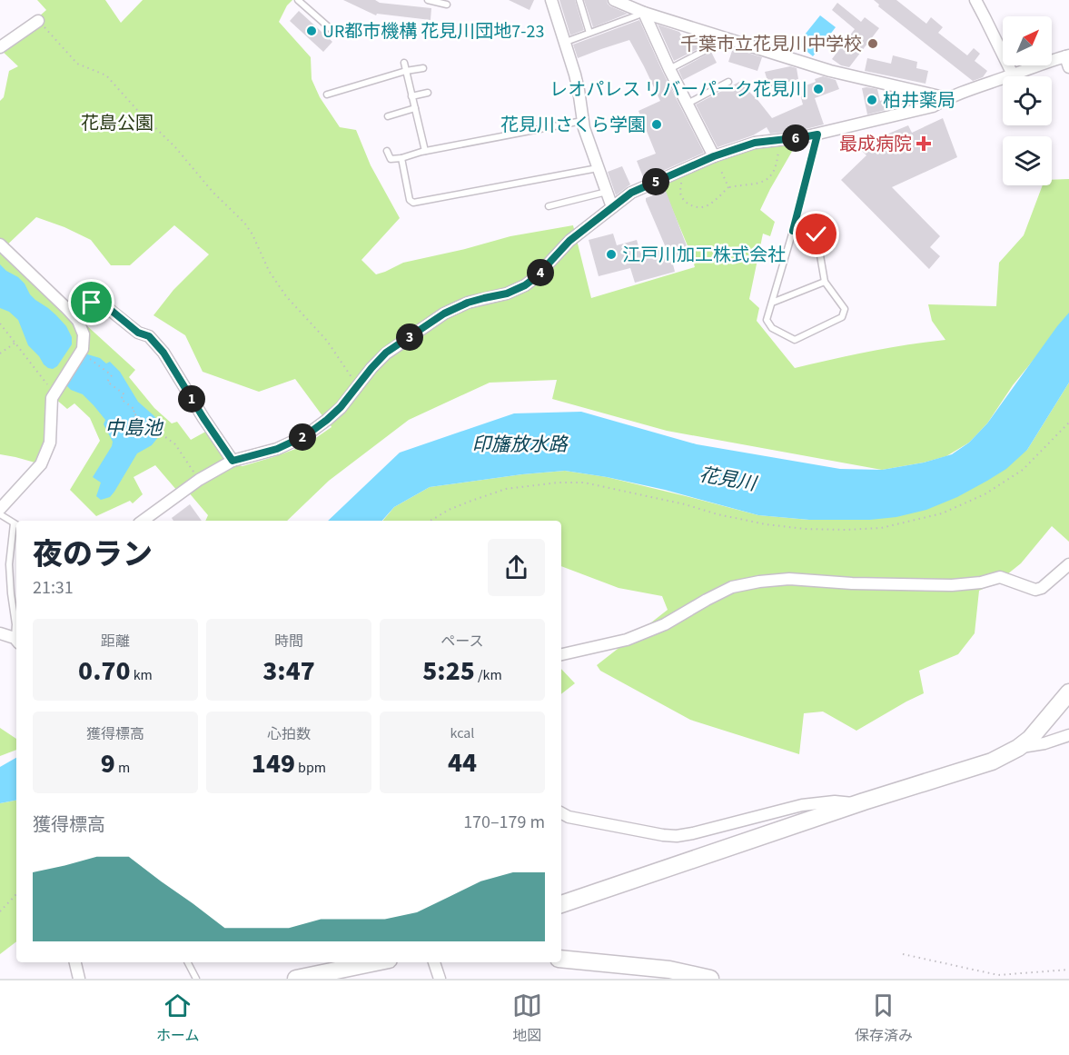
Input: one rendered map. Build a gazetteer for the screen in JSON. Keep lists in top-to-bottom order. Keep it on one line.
{"water":["中島池","印旛放水路","花見川"],"parks":["花島公園"],"places":{"other":["UR都市機構 花見川団地7-23","千葉市立花見川中学校","レオパレス リバーパーク花見川","柏井薬局","花見川さくら学園","江戸川加工株式会社"],"health":["最成病院"]},"north":"top right","page":{"pins":["6","5","4","3","1","2"],"heading":["夜のラン","21:31"],"stats":[["距離","0.70 km"],["時間","3:47"],["ペース","5:25 /km"],["獲得標高","9 m"],["心拍数","149 bpm"],["kcal","44"]],"chart":["獲得標高","170–179 m"],"tabs":["ホーム","地図","保存済み"]}}
